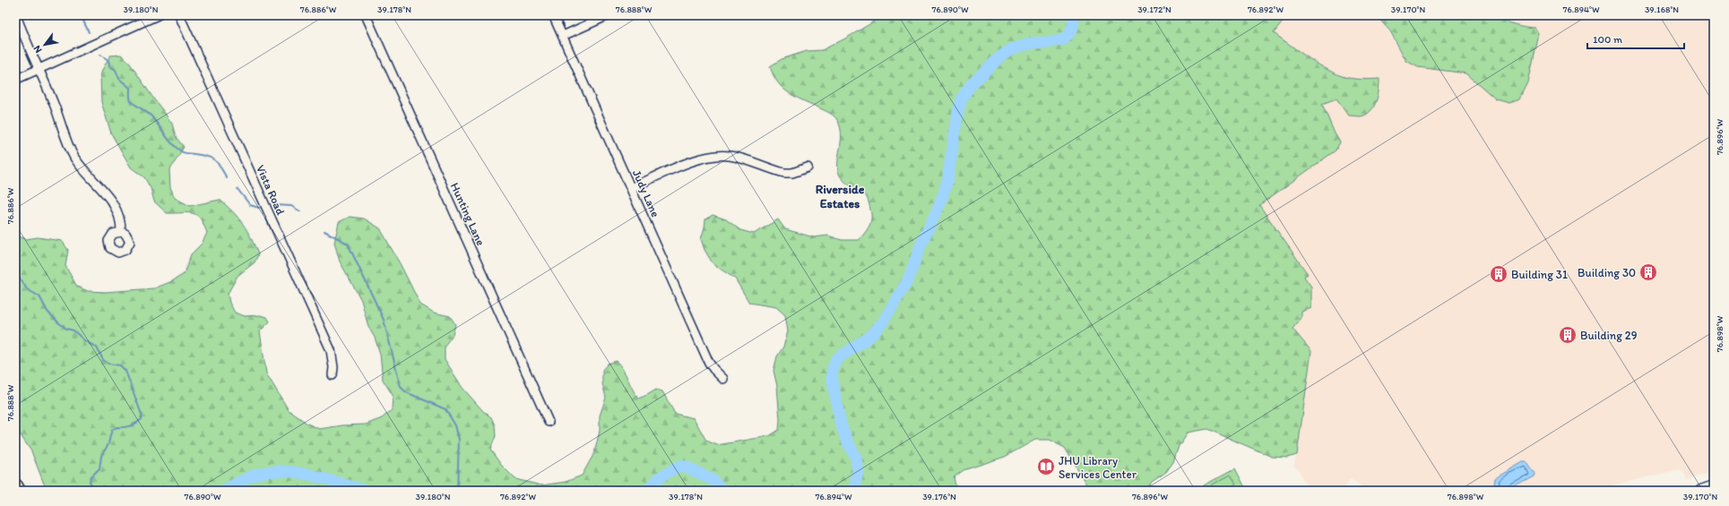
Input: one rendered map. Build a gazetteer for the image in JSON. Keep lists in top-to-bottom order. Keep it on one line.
{"streets":{"street":["Vista Road","Judy Lane","Hunting Lane"]},"districts":["Riverside Estates"],"places":{"building":["Building 30","Building 31","Building 29"],"library":["JHU Library Services Center"]},"scale_bar":"100 m","north":"bottom left","coordinates":["39.180°N","76.886°W","39.178°N","76.888°W","76.890°W","39.172°N","76.892°W","39.170°N","76.894°W","39.168°N","76.896°W","76.898°W","39.176°N"]}
